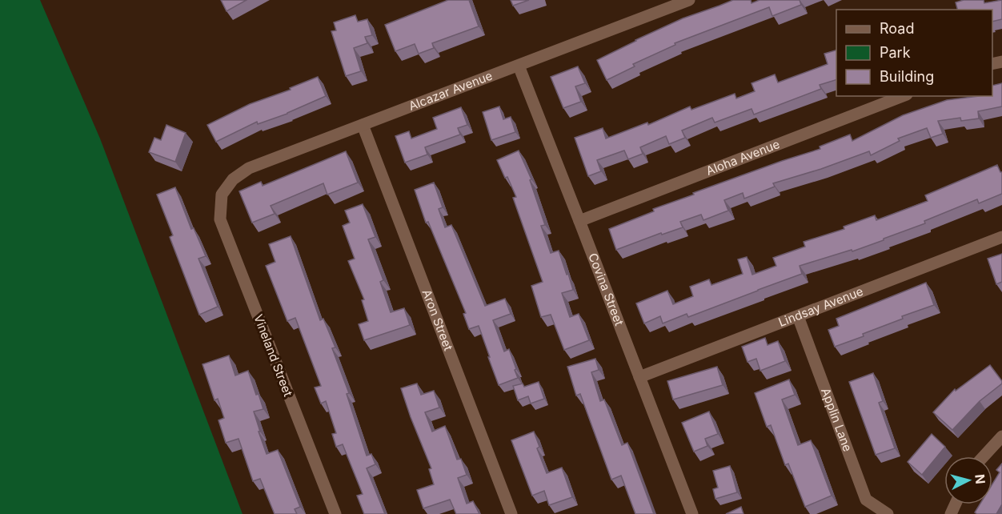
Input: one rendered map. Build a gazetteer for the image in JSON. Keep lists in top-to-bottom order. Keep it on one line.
{"streets":{"street":["Alcazar Avenue","Aloha Avenue","Covina Street","Lindsay Avenue","Aron Street","Vineland Street","Applin Lane"]},"crossings":[["Alcazar Avenue","Covina Street"],["Alcazar Avenue","Aron Street"],["Alcazar Avenue","Vineland Street"],["Aloha Avenue","Covina Street"],["Covina Street","Lindsay Avenue"],["Lindsay Avenue","Applin Lane"]],"legend":["Road","Park","Building"],"north":"right"}
